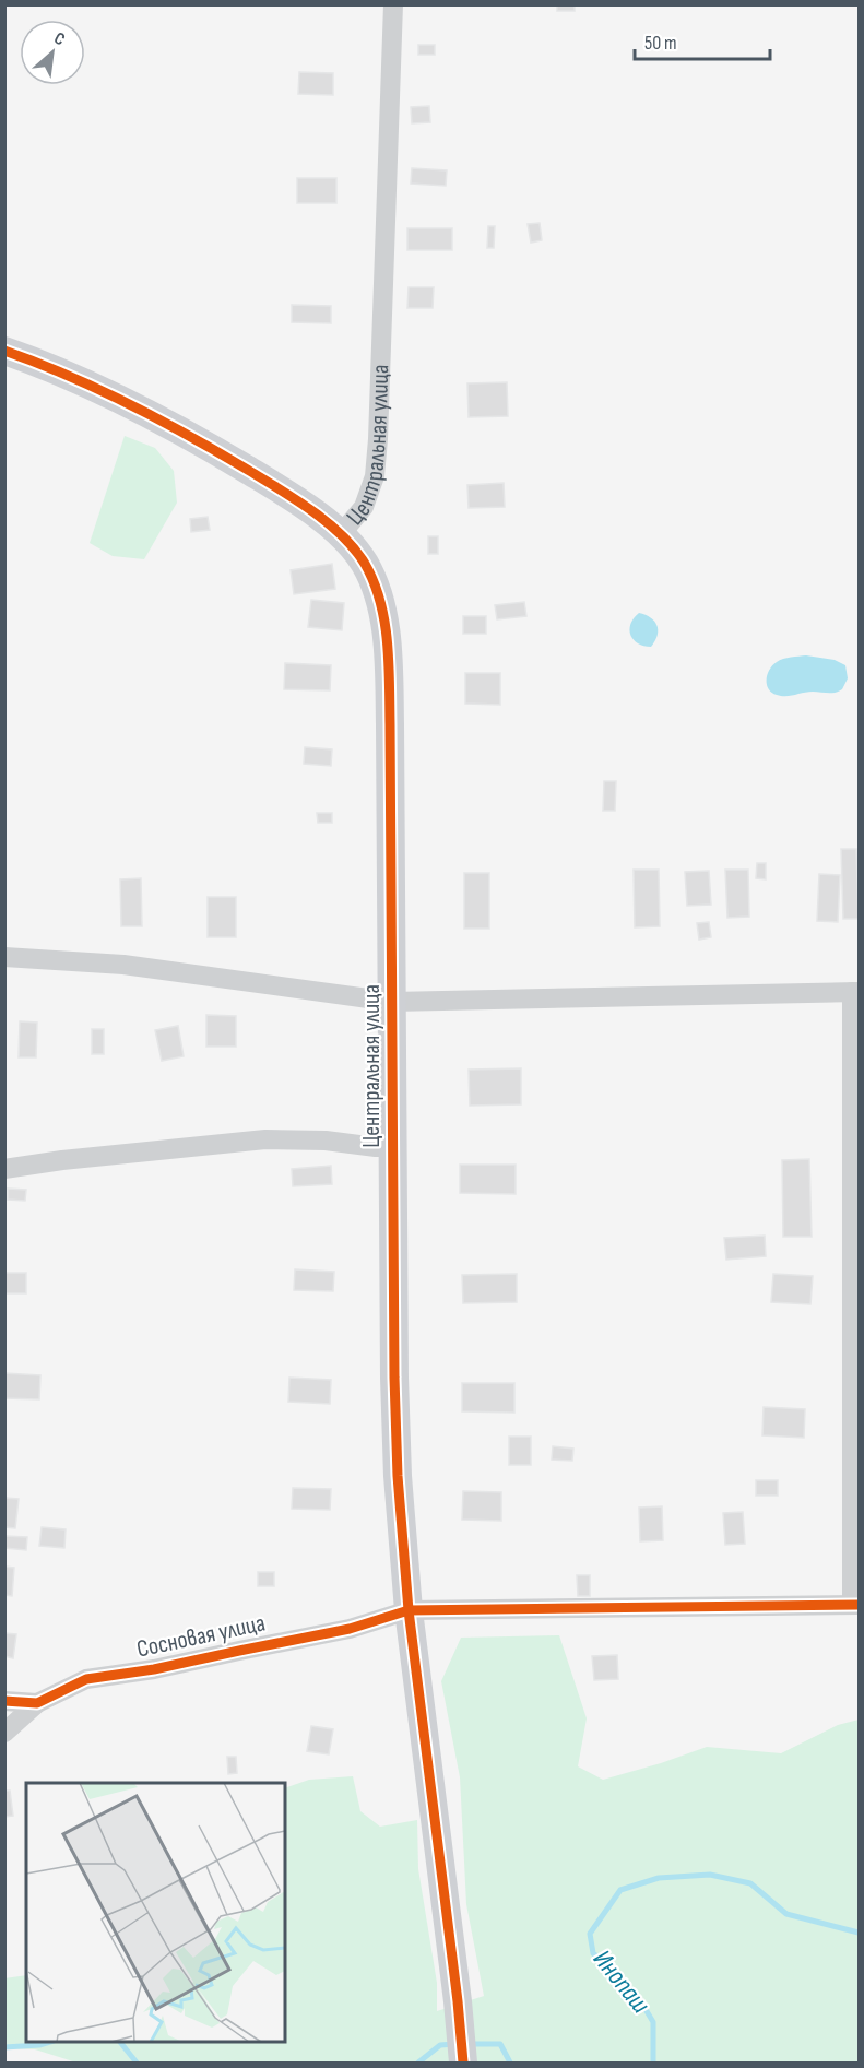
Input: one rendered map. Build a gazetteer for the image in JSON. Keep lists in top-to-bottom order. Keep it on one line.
{"streets":{"street":["Центральная улица","Сосновая улица"]},"crossings":[["Центральная улица","Сосновая улица"]],"water":["Инопаш"],"scale_bar":"50 m","north":"top right"}
